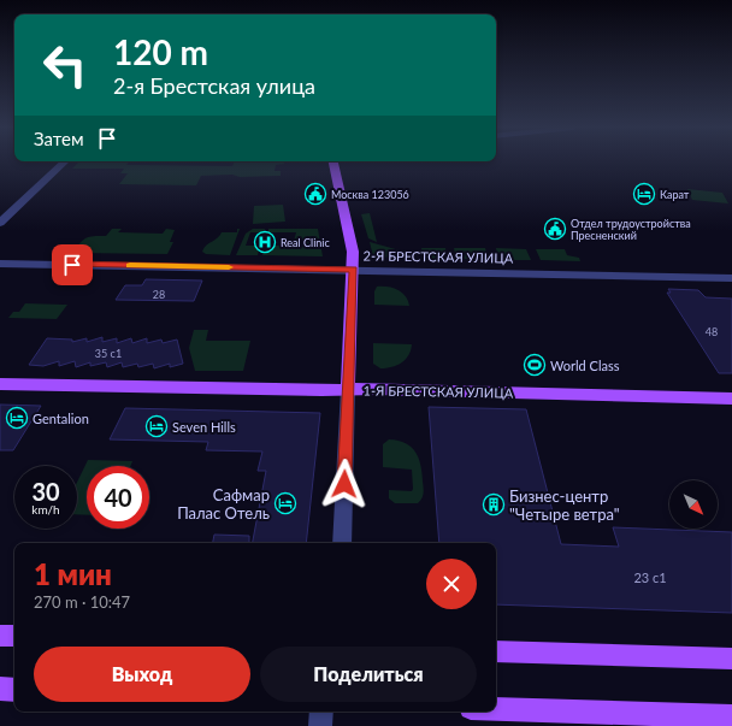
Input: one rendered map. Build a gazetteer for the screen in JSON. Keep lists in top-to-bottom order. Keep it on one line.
{"streets":{"main road":["1-Я БРЕСТСКАЯ УЛИЦА"],"street":["2-Я БРЕСТСКАЯ УЛИЦА"]},"places":{"public building":["Москва 123056","Отдел трудоустройства Пресненский"],"hotel":["Карат","Gentalion","Seven Hills","Сафмар Палас Отель"],"hospital":["Real Clinic"],"sports":["World Class"],"building":["Бизнес-центр \"Четыре ветра\""]},"house_numbers":["28","48","35 с1","23 с1"],"north":"bottom right","page":{"turn":["120 m","2-я Брестская улица"],"then":"Затем","speed":"30 km/h","limit":"40","heading":["1 мин","270 m · 10:47"],"buttons":["Выход","Поделиться"]}}
